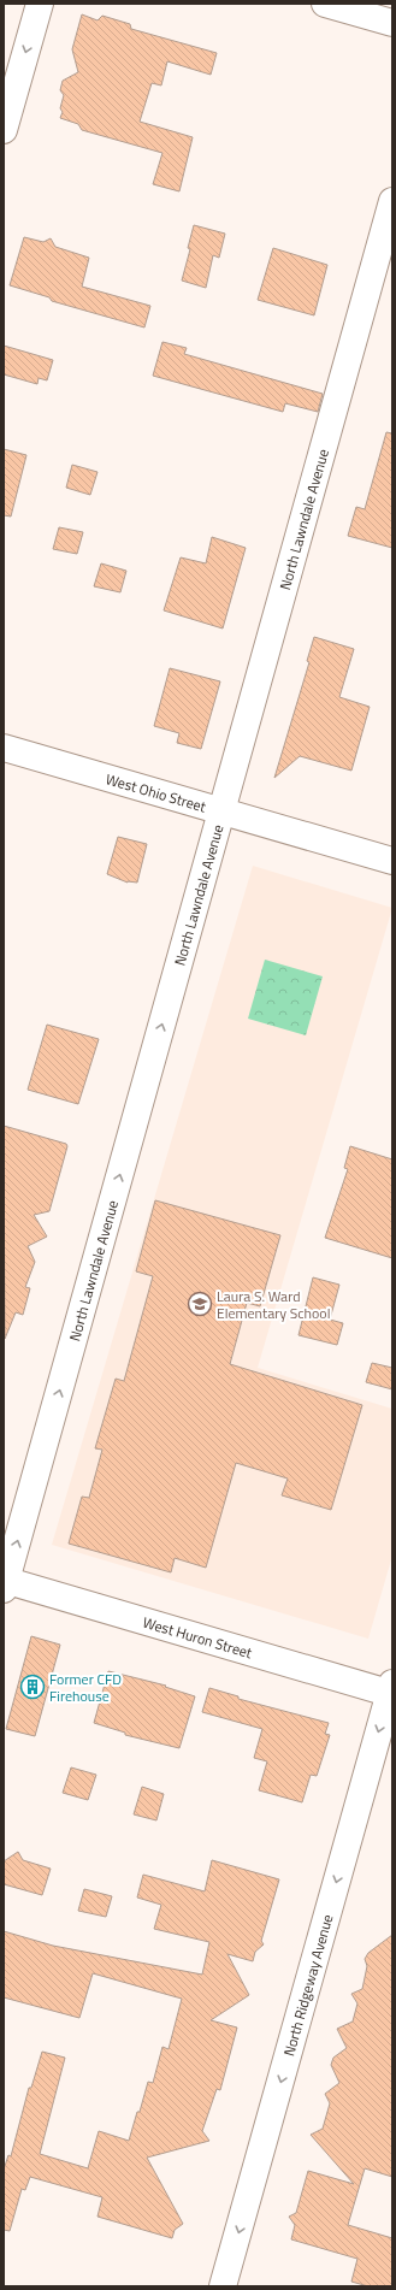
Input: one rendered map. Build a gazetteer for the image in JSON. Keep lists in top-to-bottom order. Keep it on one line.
{"streets":{"street":["North Lawndale Avenue","West Ohio Street","West Huron Street","North Ridgeway Avenue"]},"crossings":[["North Lawndale Avenue","West Ohio Street"],["North Lawndale Avenue","West Huron Street"],["West Huron Street","North Ridgeway Avenue"]],"one_way":["North Lawndale Avenue","North Ridgeway Avenue"],"places":{"school or university":["Laura S. Ward Elementary School"],"building":["Former CFD Firehouse"]}}
